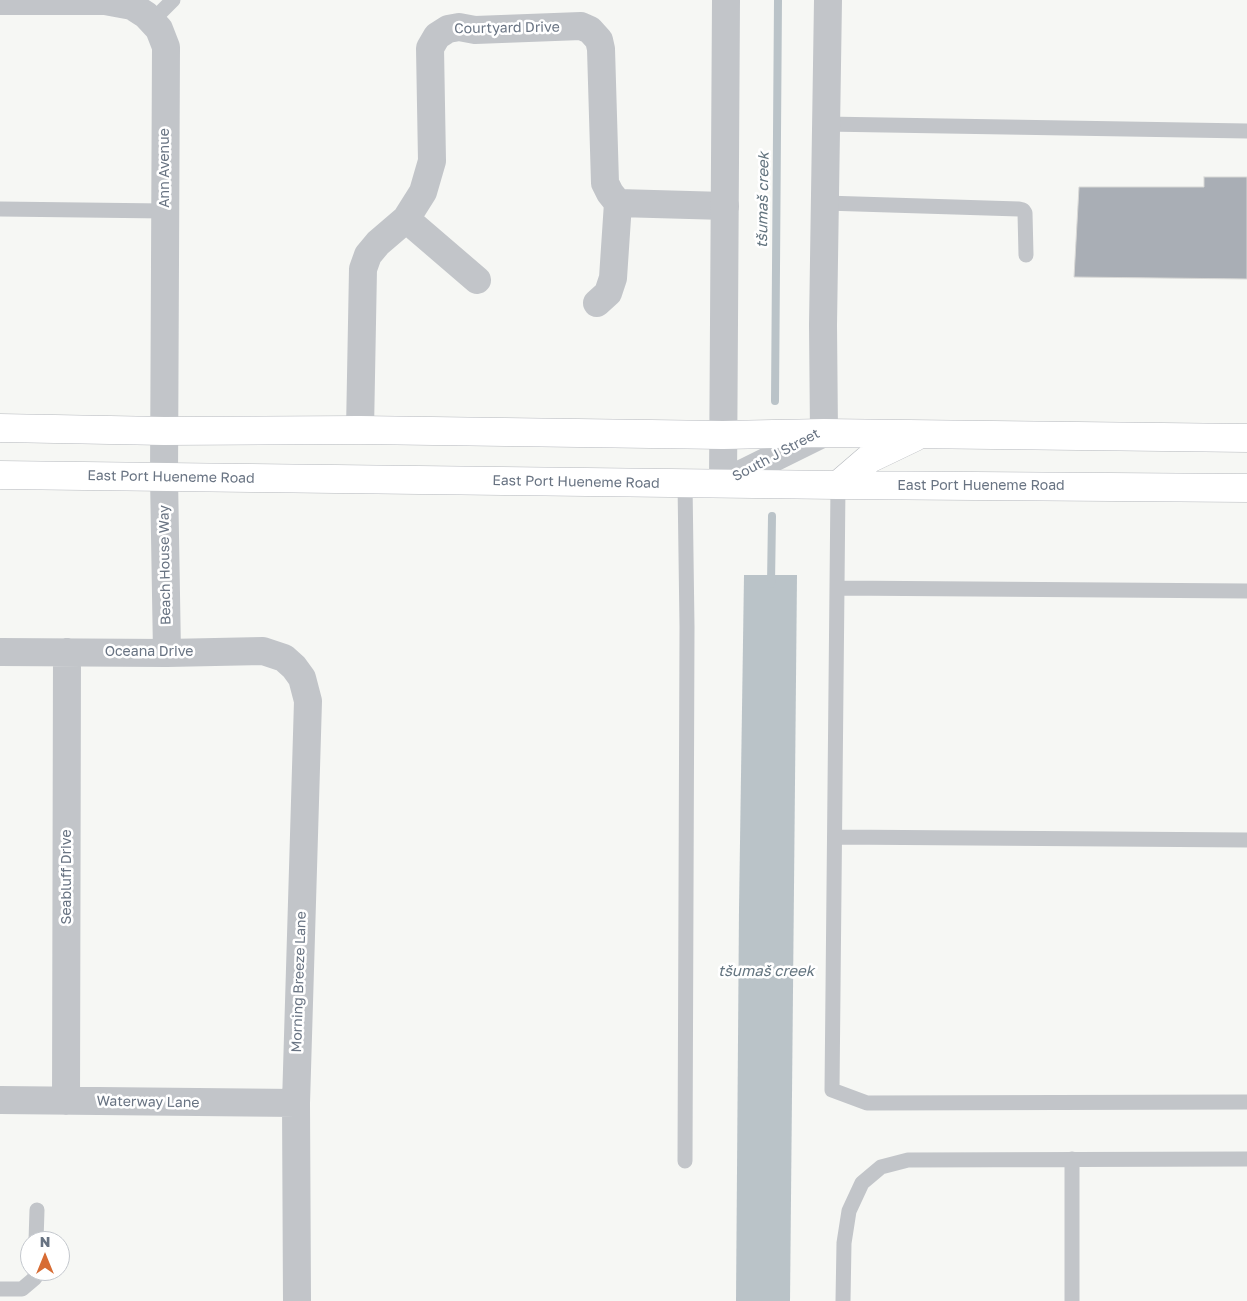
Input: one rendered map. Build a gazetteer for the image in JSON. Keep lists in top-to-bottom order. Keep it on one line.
{"streets":{"main road":["East Port Hueneme Road"],"street":["Courtyard Drive","Ann Avenue","South J Street","Beach House Way","Oceana Drive","Seabluff Drive","Morning Breeze Lane","Waterway Lane"]},"crossings":[["Ann Avenue","East Port Hueneme Road"],["Ann Avenue","Beach House Way"],["South J Street","East Port Hueneme Road"],["East Port Hueneme Road","Beach House Way"],["Beach House Way","Oceana Drive"],["Oceana Drive","Seabluff Drive"],["Oceana Drive","Morning Breeze Lane"],["Seabluff Drive","Waterway Lane"],["Morning Breeze Lane","Waterway Lane"]],"water":["tšumaš creek"],"north":"top"}
